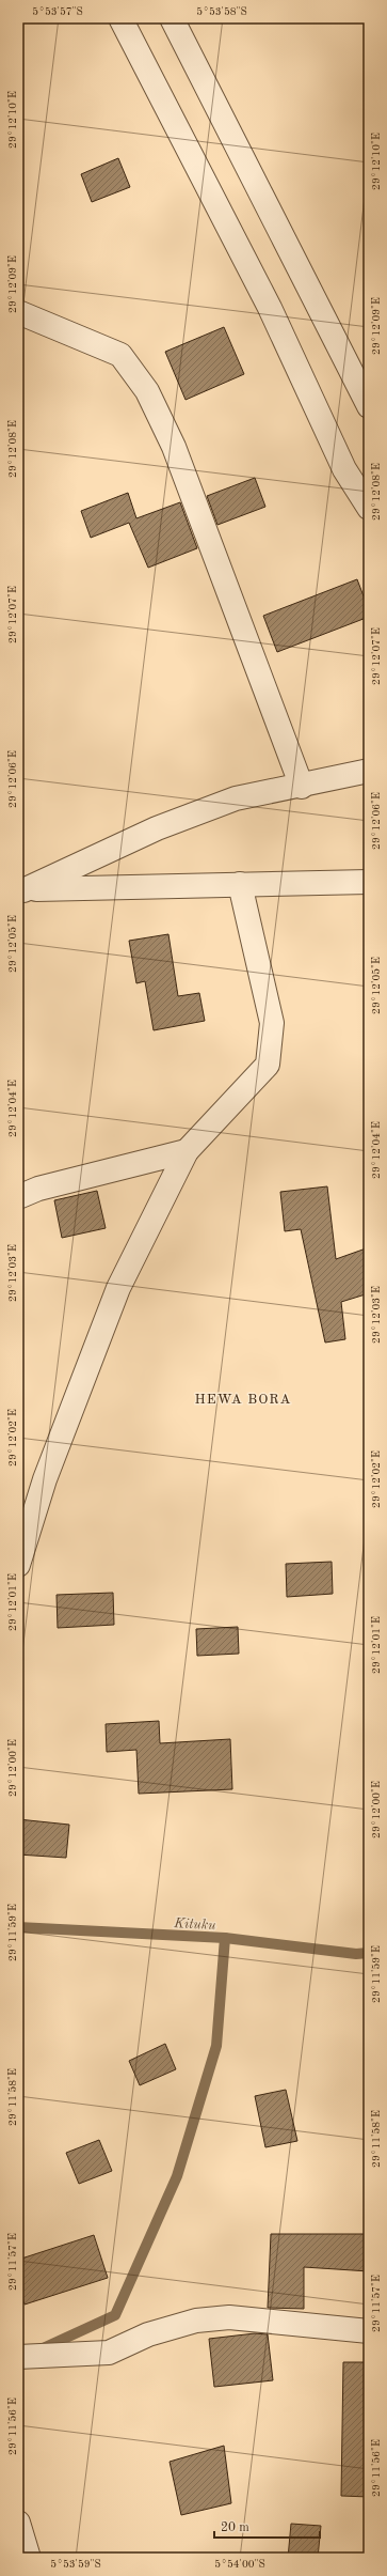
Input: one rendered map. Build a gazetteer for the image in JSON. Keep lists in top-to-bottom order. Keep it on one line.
{"districts":["HEWA BORA"],"water":["Kituku"],"scale_bar":"20 m","coordinates":["5°53'57\"S","5°53'58\"S","29°12'10\"E","29°12'09\"E","29°12'08\"E","29°12'07\"E","29°12'06\"E","29°12'05\"E","29°12'04\"E","29°12'03\"E","29°12'02\"E","29°12'01\"E","29°12'00\"E","29°11'59\"E","29°11'58\"E","29°11'57\"E","29°11'56\"E","5°53'59\"S","5°54'00\"S"]}
